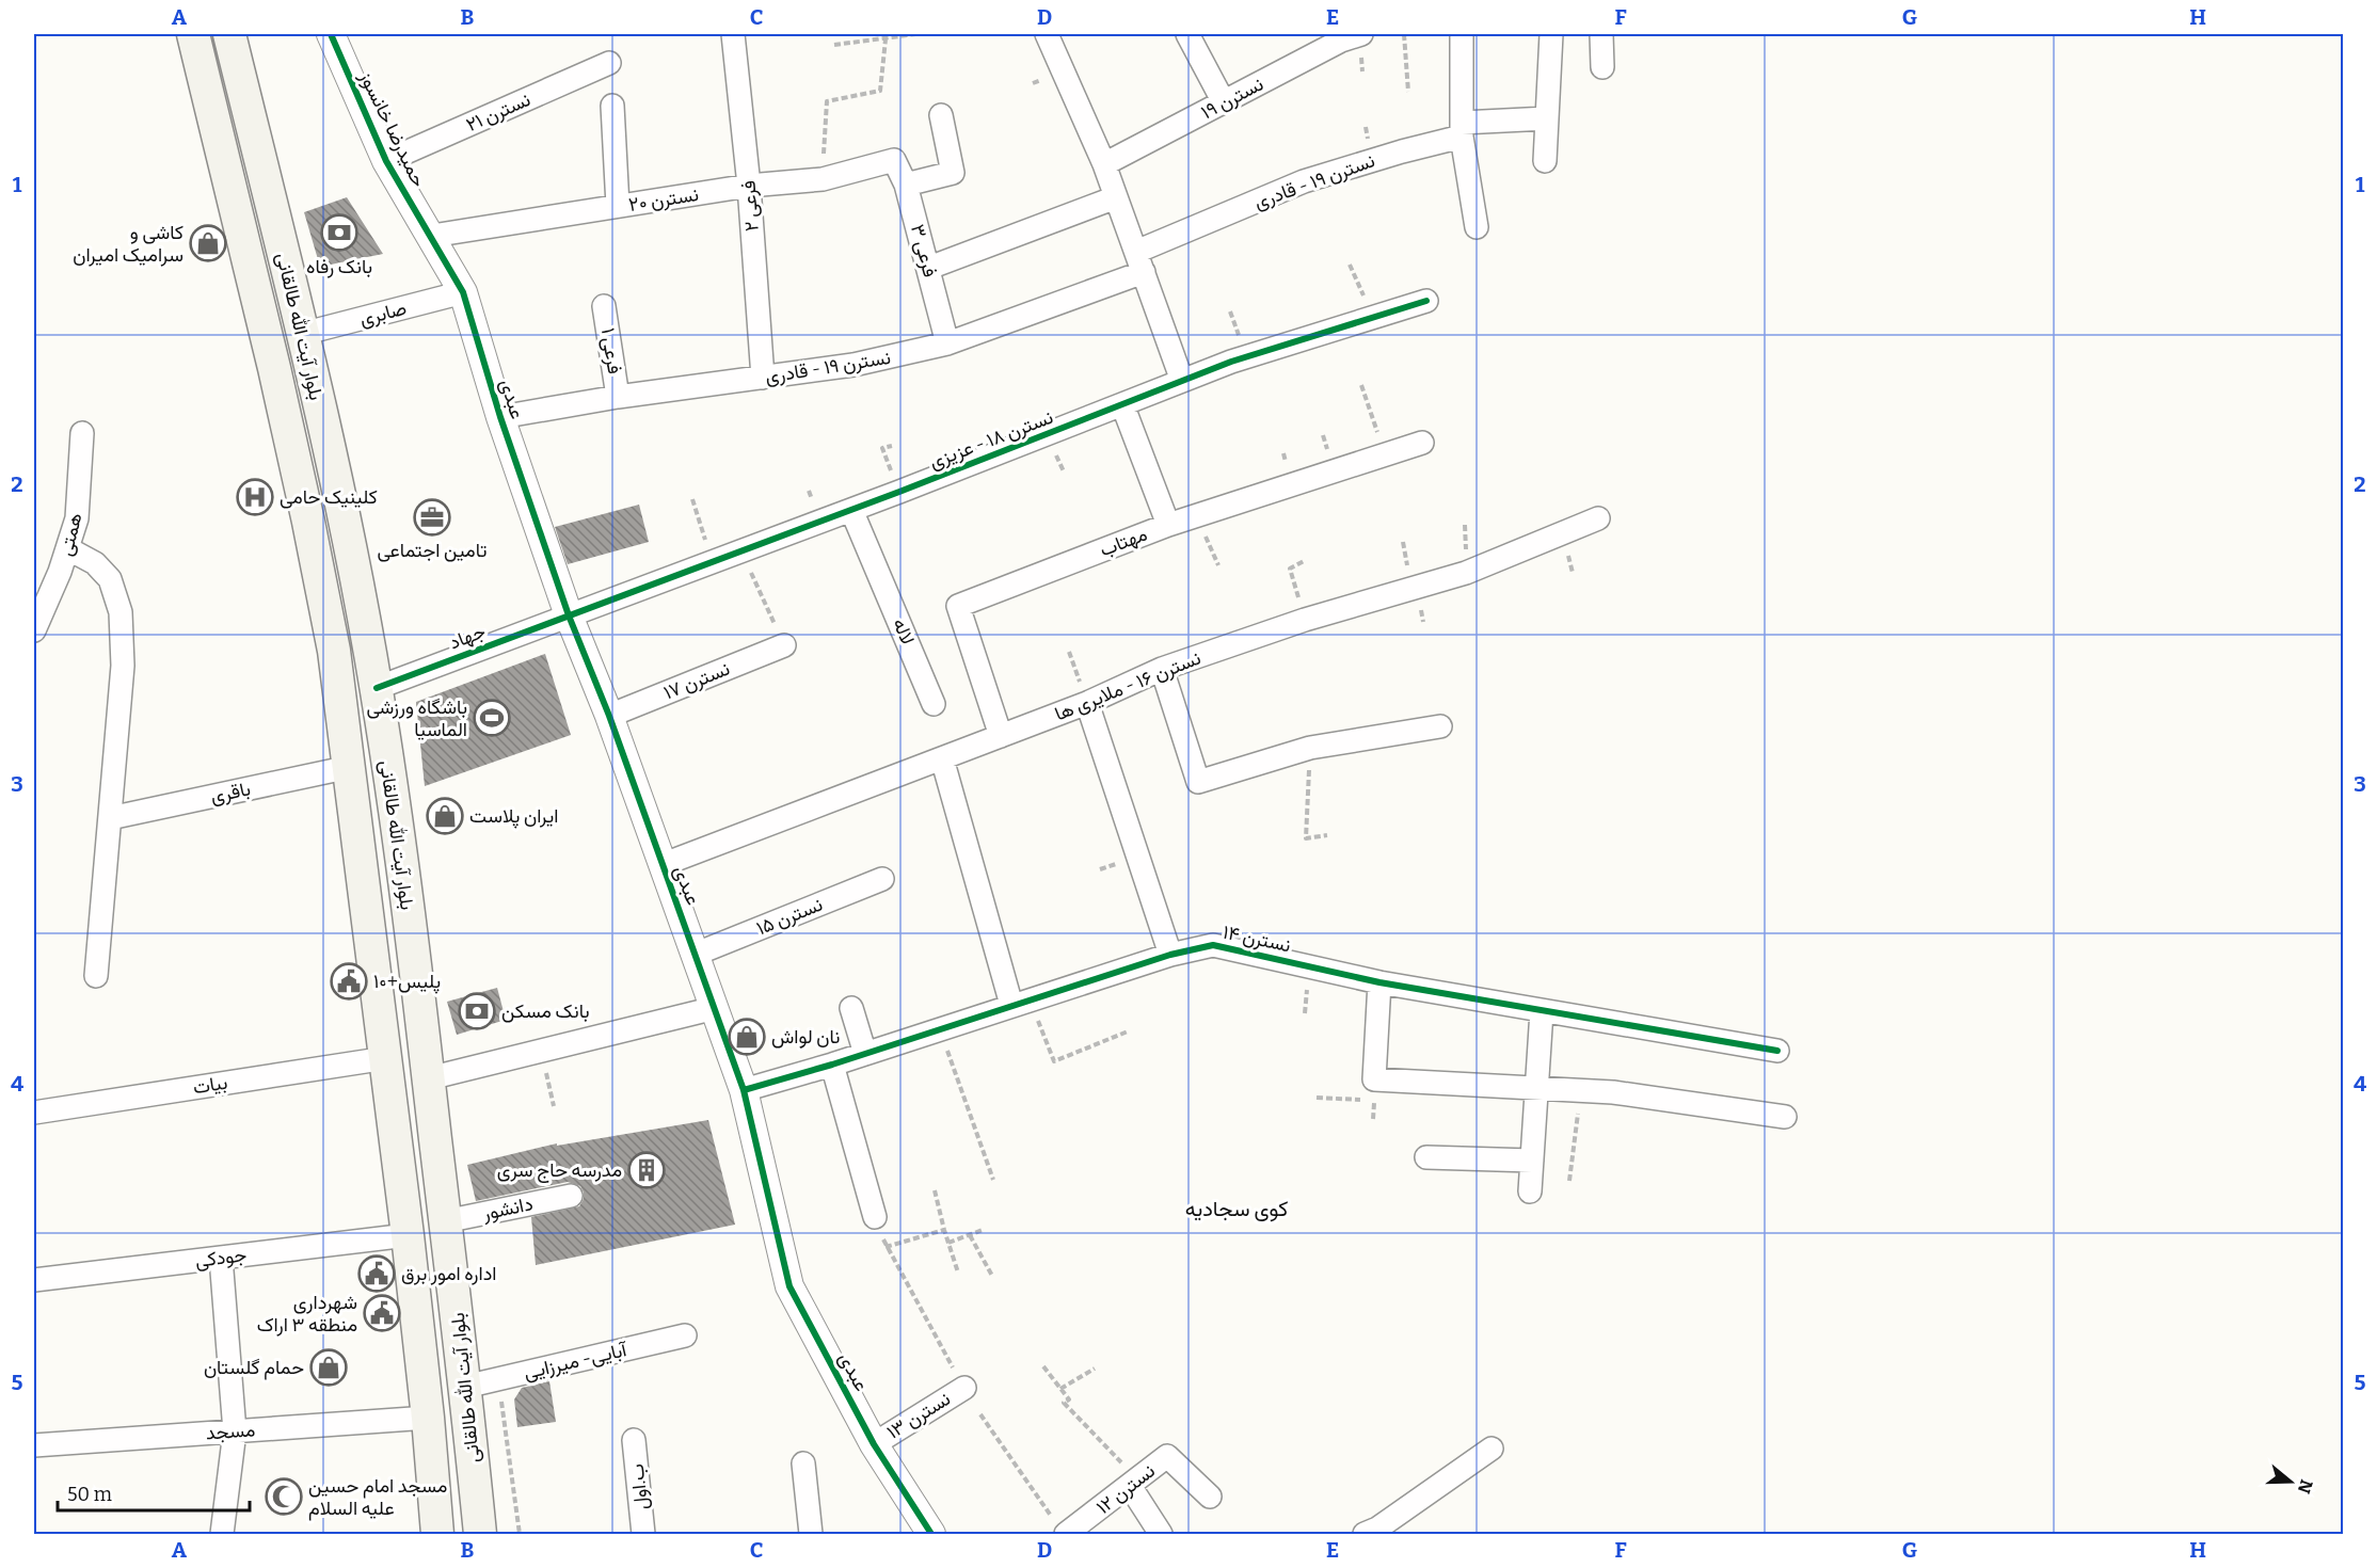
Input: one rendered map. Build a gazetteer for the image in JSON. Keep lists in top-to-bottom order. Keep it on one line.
{"streets":{"main road":["بلوار آیت الله طالقانی"],"street":["نسترن ۱۹","نسترن ۲۱","حمیدرضا خانسوز","نسترن ۱۹ - قادری","نسترن ۲۰","فرعی ۲","فرعی ۳","صابری","فرعی ۱","عبدی","نسترن ۱۸ - عزیزی","همتی","مهتاب","لاله","جهاد","نسترن ۱۷","نسترن ۱۶ - ملایری ها","باقری","نسترن ۱۵","نسترن ۱۴","بیات","دانشور","جودکی","آبایی- میرزایی","نسترن ۱۳","مسجد","ب.اول","نسترن ۱۲"]},"crossings":[["نسترن ۲۱","حمیدرضا خانسوز"],["حمیدرضا خانسوز","نسترن ۲۰"],["حمیدرضا خانسوز","عبدی"],["نسترن ۱۹ - قادری","فرعی ۲"],["نسترن ۱۹ - قادری","فرعی ۳"],["نسترن ۱۹ - قادری","فرعی ۱"],["نسترن ۱۹ - قادری","عبدی"],["نسترن ۲۰","فرعی ۲"],["نسترن ۲۰","فرعی ۳"],["نسترن ۲۰","عبدی"],["صابری","بلوار آیت الله طالقانی"],["صابری","عبدی"],["بلوار آیت الله طالقانی","جهاد"],["بلوار آیت الله طالقانی","باقری"],["بلوار آیت الله طالقانی","بیات"],["بلوار آیت الله طالقانی","دانشور"],["بلوار آیت الله طالقانی","جودکی"],["بلوار آیت الله طالقانی","آبایی- میرزایی"],["بلوار آیت الله طالقانی","مسجد"],["عبدی","نسترن ۱۸ - عزیزی"],["عبدی","جهاد"],["عبدی","نسترن ۱۷"],["عبدی","نسترن ۱۶ - ملایری ها"],["عبدی","نسترن ۱۵"],["عبدی","نسترن ۱۴"],["عبدی","نسترن ۱۳"],["نسترن ۱۸ - عزیزی","لاله"],["نسترن ۱۸ - عزیزی","جهاد"],["مهتاب","نسترن ۱۶ - ملایری ها"]],"districts":["کوی سجادیه"],"places":{"bank":["بانک رفاه","بانک مسکن"],"shop":["کاشی و سرامیک امیران","ایران پلاست","نان لواش","حمام گلستان"],"hospital":["کلینیک حامی"],"office":["تامین اجتماعی"],"sports":["باشگاه ورزشی الماسیا"],"public building":["پلیس+۱۰","اداره امور برق","شهرداری منطقه ۳ اراک"],"building":["مدرسه حاج سری"],"mosque":["مسجد امام حسین علیه السلام"]},"scale_bar":"50 m","north":"right","grid":{"columns":["A","B","C","D","E","F","G","H"],"rows":["1","2","3","4","5"]}}
